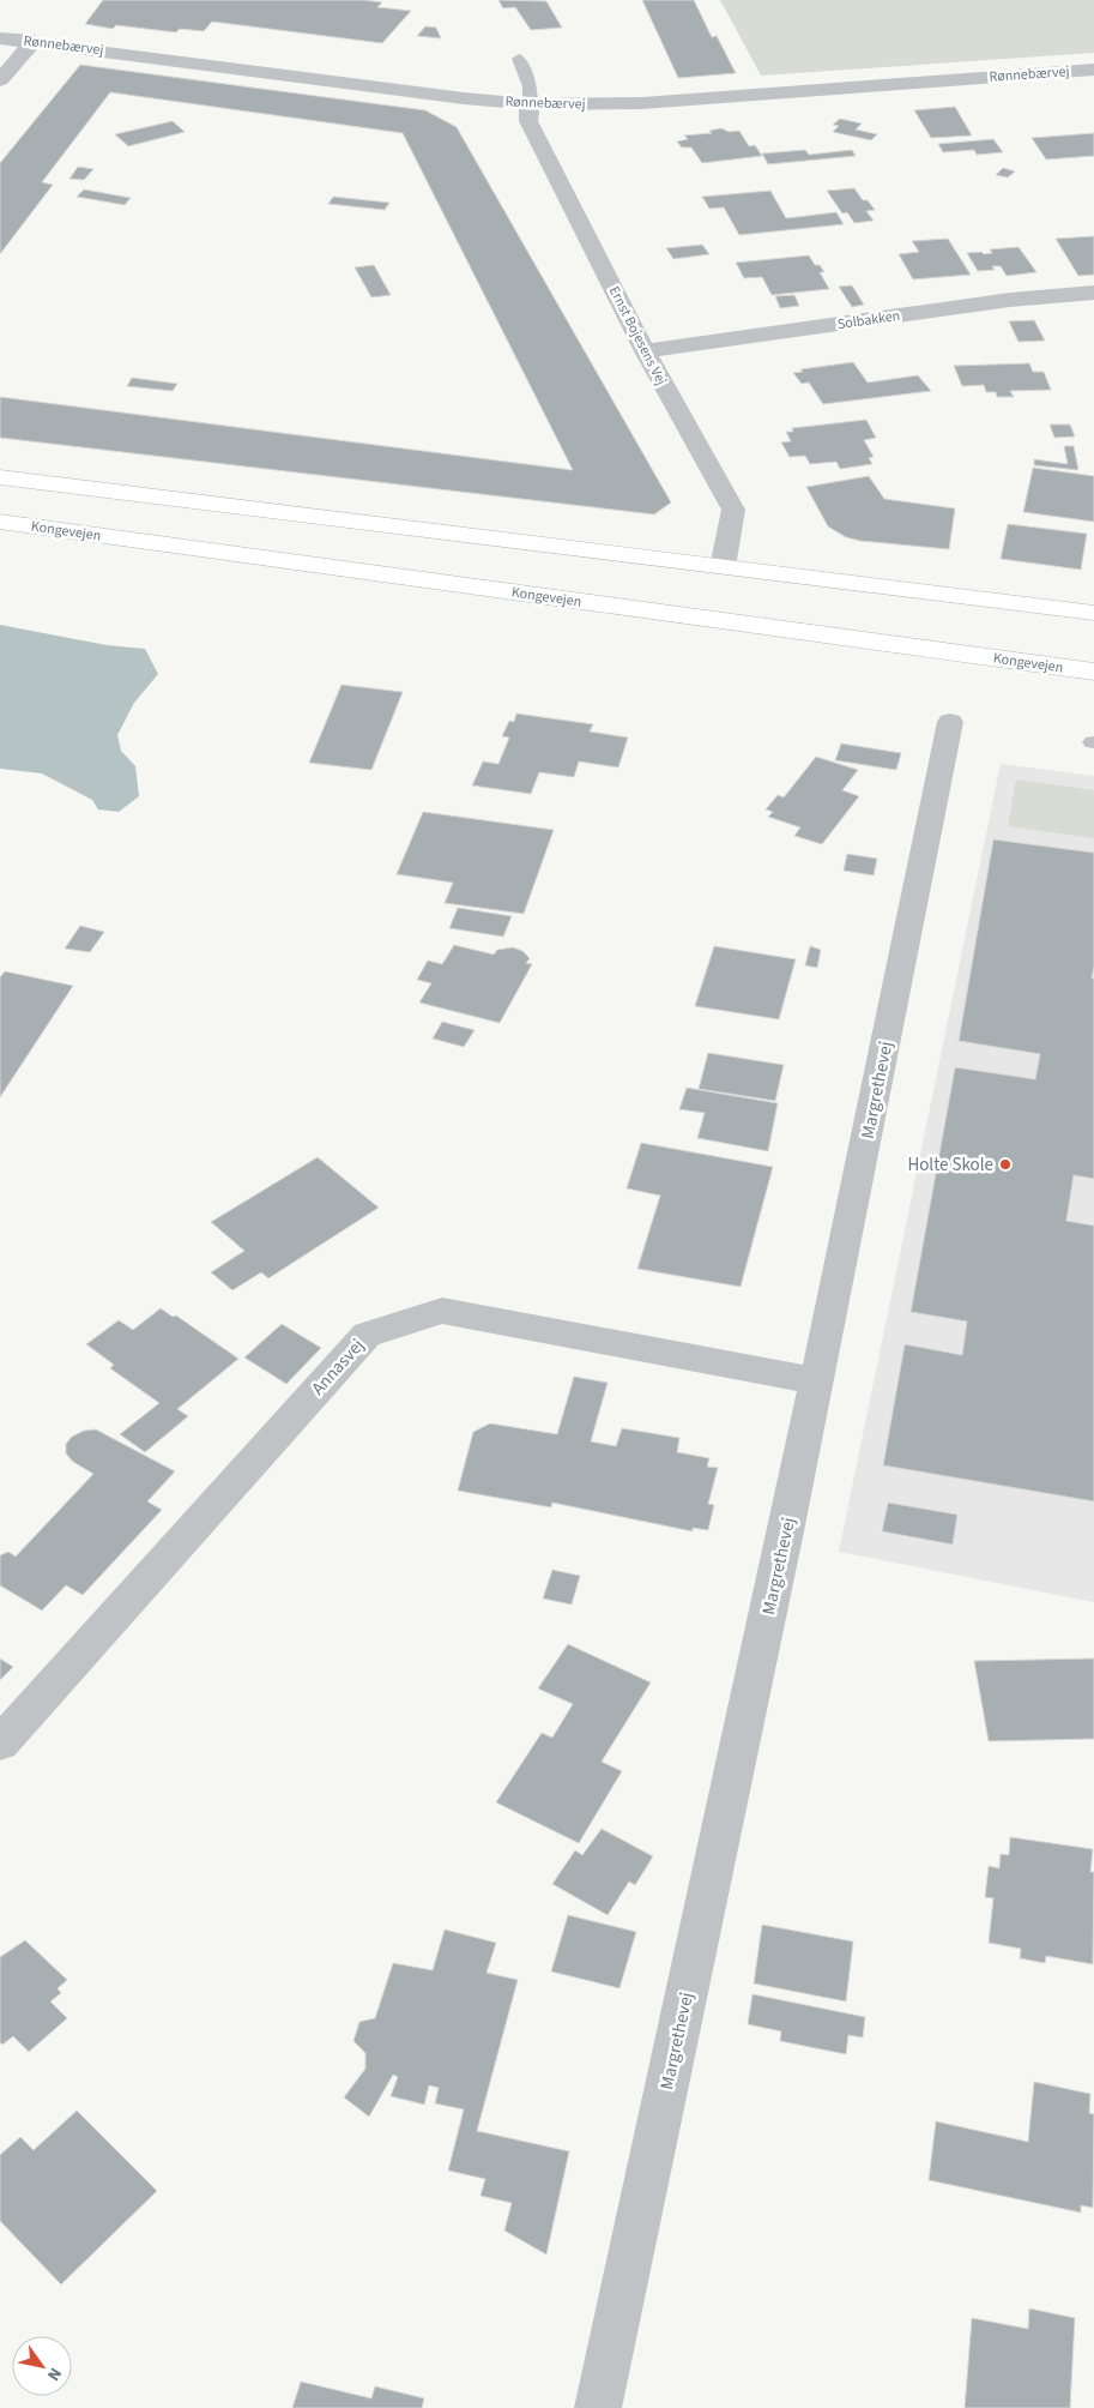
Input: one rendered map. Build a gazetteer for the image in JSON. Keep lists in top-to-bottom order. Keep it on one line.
{"streets":{"main road":["Kongevejen"],"street":["Rønnebærvej","Solbakken","Ernst Bojesens Vej","Margrethevej","Annasvej"]},"crossings":[["Rønnebærvej","Ernst Bojesens Vej"],["Solbakken","Ernst Bojesens Vej"],["Margrethevej","Annasvej"]],"places":["Holte Skole"],"north":"bottom right"}
